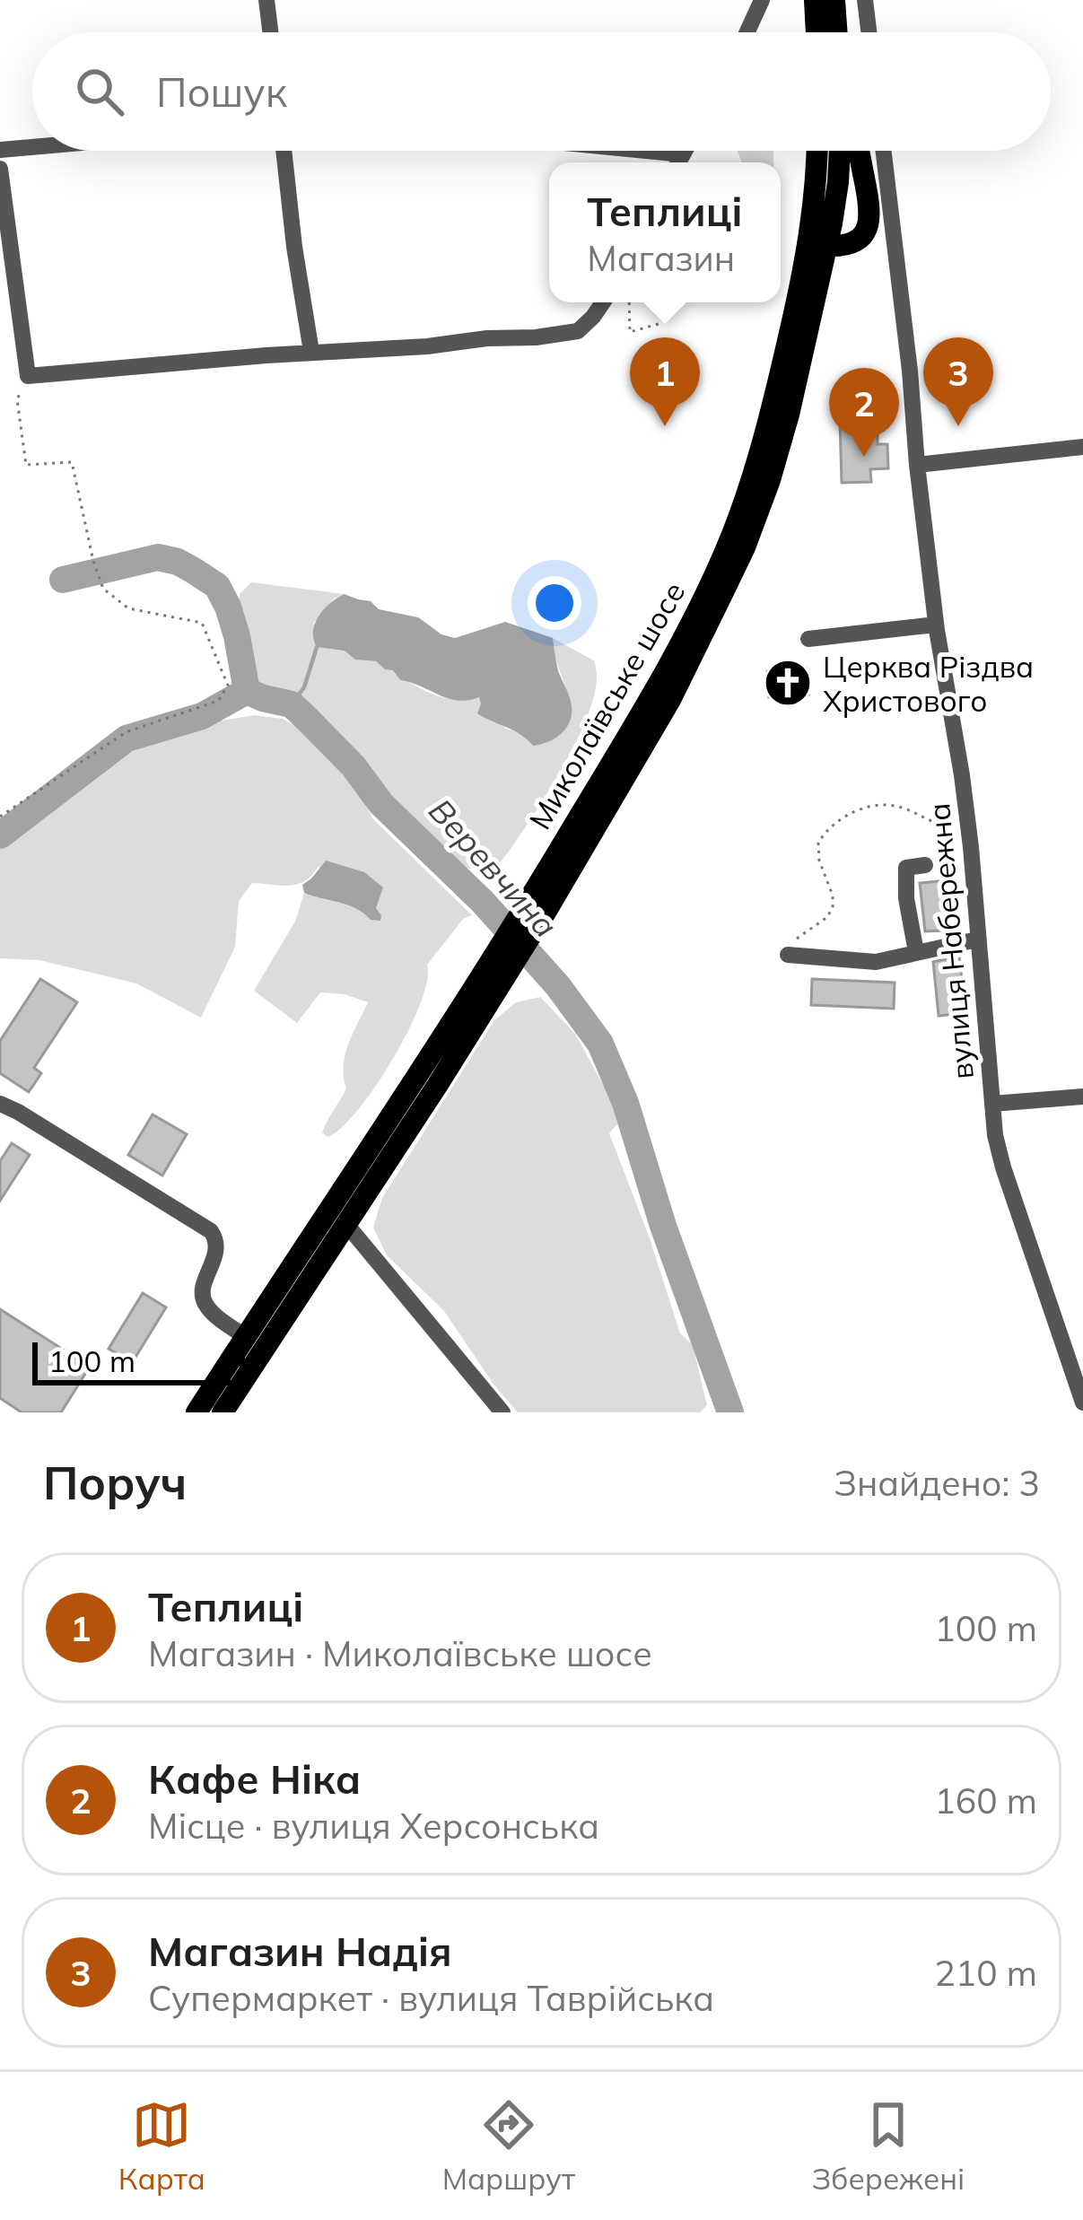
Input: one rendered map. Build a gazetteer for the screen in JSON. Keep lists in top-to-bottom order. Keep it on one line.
{"streets":{"main road":["Миколаївське шосе"],"street":["вулиця Набережна"]},"water":["Веревчина"],"places":{"church":["Церква Різдва Христового"]},"scale_bar":"100 m","page":{"search":"Пошук","popup":["Теплиці","Магазин"],"pins":["1","3","2"],"scale":"100 m","heading":["Поруч","Знайдено: 3"],"list":[{"mark":"1","name":"Теплиці","note":"Магазин · Миколаївське шосе","value":"100 m"},{"mark":"2","name":"Кафе Ніка","note":"Місце · вулиця Херсонська","value":"160 m"},{"mark":"3","name":"Магазин Надія","note":"Супермаркет · вулиця Таврійська","value":"210 m"}],"nav":["Карта","Маршрут","Збережені"]}}
